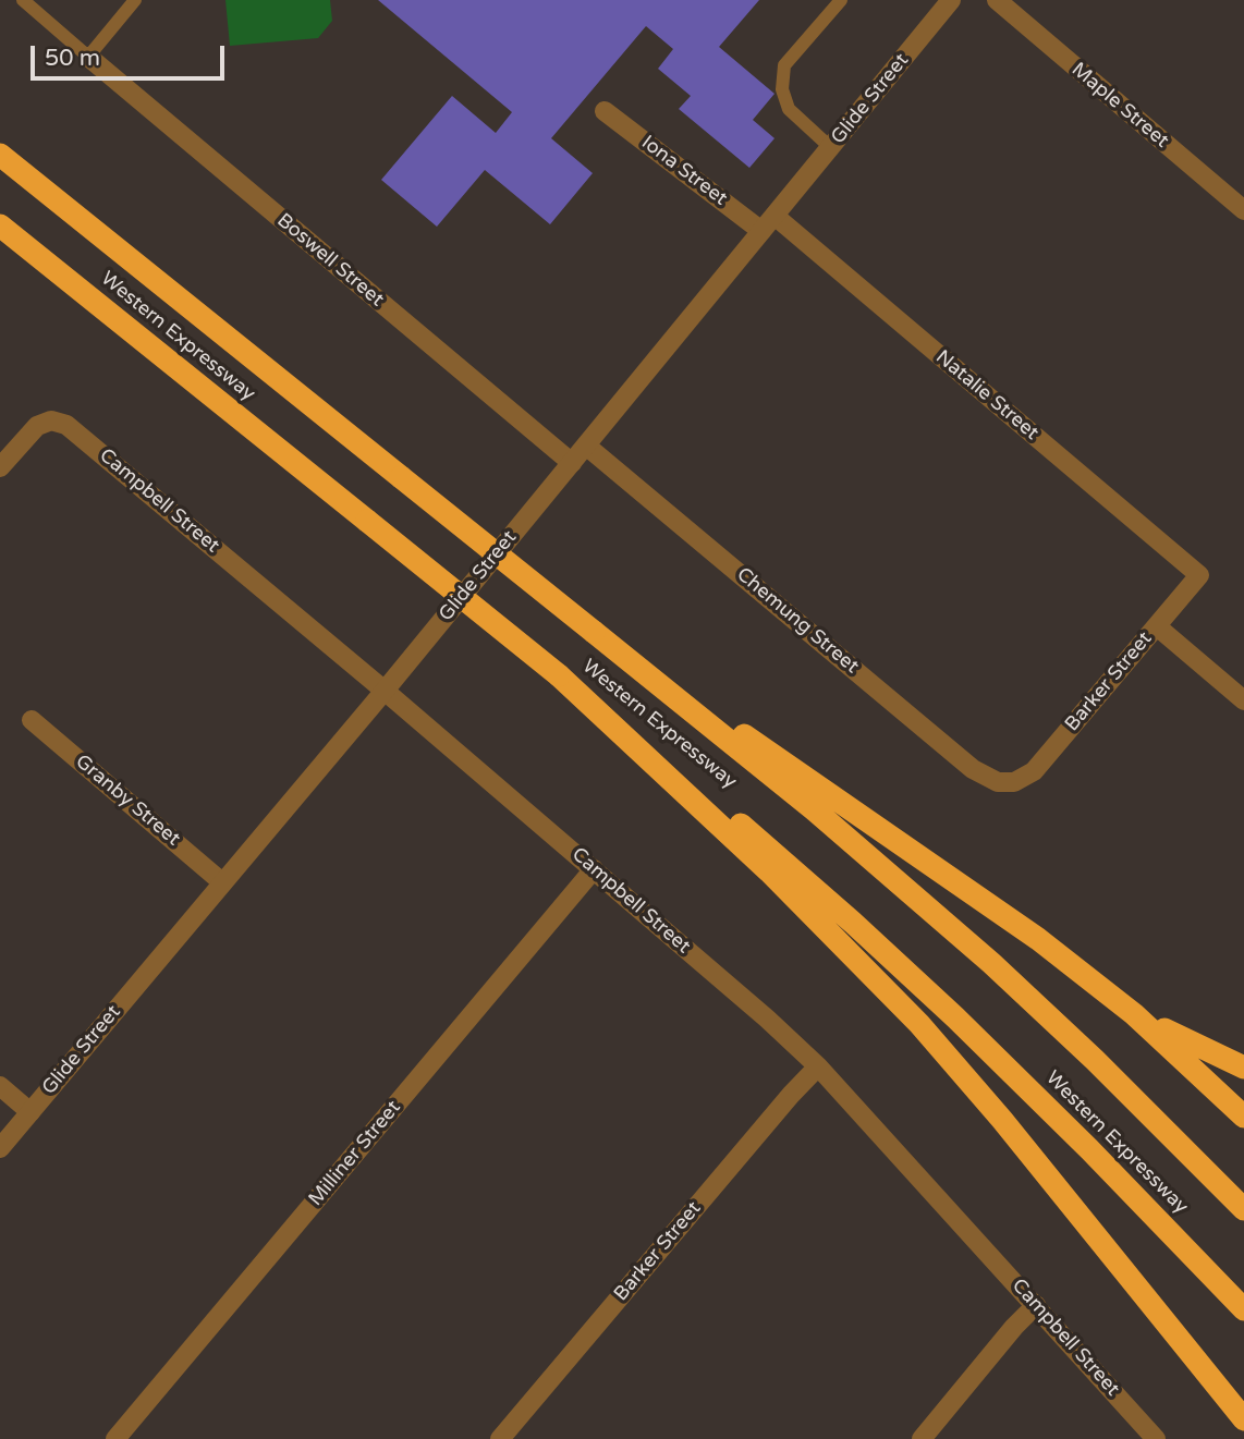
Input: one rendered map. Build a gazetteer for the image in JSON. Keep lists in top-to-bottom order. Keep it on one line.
{"streets":{"highway":["Western Expressway"],"street":["Glide Street","Maple Street","Iona Street","Boswell Street","Natalie Street","Campbell Street","Chemung Street","Barker Street","Granby Street","Milliner Street"]},"crossings":[["Glide Street","Iona Street"],["Glide Street","Boswell Street"],["Glide Street","Natalie Street"],["Glide Street","Campbell Street"],["Glide Street","Chemung Street"],["Glide Street","Granby Street"],["Iona Street","Natalie Street"],["Natalie Street","Barker Street"],["Campbell Street","Barker Street"],["Campbell Street","Milliner Street"],["Chemung Street","Barker Street"]],"scale_bar":"50 m"}
